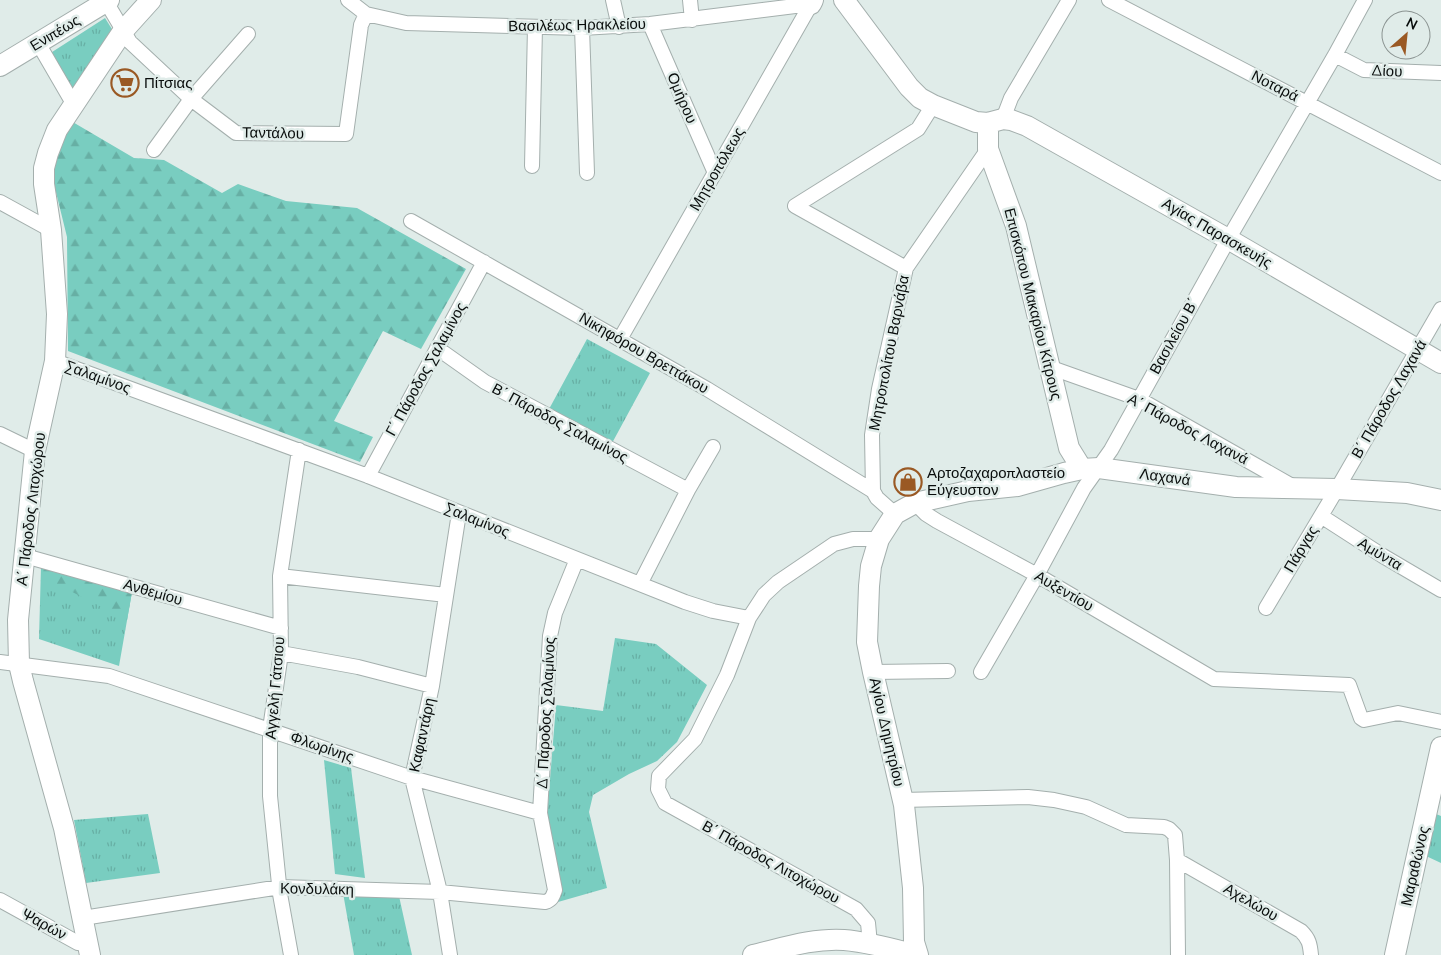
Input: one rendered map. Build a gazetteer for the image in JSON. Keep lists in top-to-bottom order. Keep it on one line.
{"streets":{"street":["Βασιλέως Ηρακλείου","Ενιπέως","Δίου","Νοταρά","Ομήρου","Ταντάλου","Μητροπόλεως","Αγίας Παρασκευής","Επισκόπου Μακαρίου Κίτρους","Βασιλείου Β΄","Νικηφόρου Βρεττάκου","Μητροπολίτου Βαρνάβα","Γ΄ Πάροδος Σαλαμίνος","Σαλαμίνος","Β΄ Πάροδος Λαχανά","Β΄ Πάροδος Σαλαμίνος","Α΄ Πάροδος Λαχανά","Λαχανά","Α΄ Πάροδος Λιτοχώρου","Πάργας","Αμύντα","Αυξεντίου","Ανθεμίου","Αγγελή Γάτσιου","Δ΄ Πάροδος Σαλαμίνος","Αγίου Δημητρίου","Καφαντάρη","Φλωρίνης","Β΄ Πάροδος Λιτοχώρου","Μαραθώνος","Κονδυλάκη","Αχελώου","Ψαρών"]},"crossings":[["Βασιλέως Ηρακλείου","Ομήρου"],["Βασιλέως Ηρακλείου","Ταντάλου"],["Βασιλέως Ηρακλείου","Μητροπόλεως"],["Ενιπέως","Ταντάλου"],["Δίου","Βασιλείου Β΄"],["Νοταρά","Βασιλείου Β΄"],["Ομήρου","Μητροπόλεως"],["Ταντάλου","Α΄ Πάροδος Λιτοχώρου"],["Μητροπόλεως","Νικηφόρου Βρεττάκου"],["Αγίας Παρασκευής","Επισκόπου Μακαρίου Κίτρους"],["Αγίας Παρασκευής","Βασιλείου Β΄"],["Αγίας Παρασκευής","Β΄ Πάροδος Λαχανά"],["Επισκόπου Μακαρίου Κίτρους","Βασιλείου Β΄"],["Επισκόπου Μακαρίου Κίτρους","Μητροπολίτου Βαρνάβα"],["Επισκόπου Μακαρίου Κίτρους","Α΄ Πάροδος Λαχανά"],["Επισκόπου Μακαρίου Κίτρους","Λαχανά"],["Βασιλείου Β΄","Α΄ Πάροδος Λαχανά"],["Βασιλείου Β΄","Λαχανά"],["Βασιλείου Β΄","Αυξεντίου"],["Νικηφόρου Βρεττάκου","Μητροπολίτου Βαρνάβα"],["Νικηφόρου Βρεττάκου","Γ΄ Πάροδος Σαλαμίνος"],["Γ΄ Πάροδος Σαλαμίνος","Σαλαμίνος"],["Γ΄ Πάροδος Σαλαμίνος","Β΄ Πάροδος Σαλαμίνος"],["Σαλαμίνος","Α΄ Πάροδος Λιτοχώρου"],["Σαλαμίνος","Αγγελή Γάτσιου"],["Σαλαμίνος","Δ΄ Πάροδος Σαλαμίνος"],["Σαλαμίνος","Καφαντάρη"],["Σαλαμίνος","Β΄ Πάροδος Λιτοχώρου"],["Β΄ Πάροδος Λαχανά","Λαχανά"],["Β΄ Πάροδος Λαχανά","Πάργας"],["Α΄ Πάροδος Λαχανά","Λαχανά"],["Λαχανά","Πάργας"],["Λαχανά","Αυξεντίου"],["Λαχανά","Αγίου Δημητρίου"],["Α΄ Πάροδος Λιτοχώρου","Ανθεμίου"],["Α΄ Πάροδος Λιτοχώρου","Φλωρίνης"],["Α΄ Πάροδος Λιτοχώρου","Κονδυλάκη"],["Α΄ Πάροδος Λιτοχώρου","Ψαρών"],["Πάργας","Αμύντα"],["Ανθεμίου","Αγγελή Γάτσιου"],["Αγγελή Γάτσιου","Φλωρίνης"],["Αγγελή Γάτσιου","Κονδυλάκη"],["Δ΄ Πάροδος Σαλαμίνος","Φλωρίνης"],["Δ΄ Πάροδος Σαλαμίνος","Κονδυλάκη"],["Καφαντάρη","Φλωρίνης"],["Καφαντάρη","Κονδυλάκη"],["Φλωρίνης","Κονδυλάκη"]],"places":{"supermarket":["Πίτσιας"],"shop":["Αρτοζαχαροπλαστείο Εύγευστον"]},"north":"top right"}
